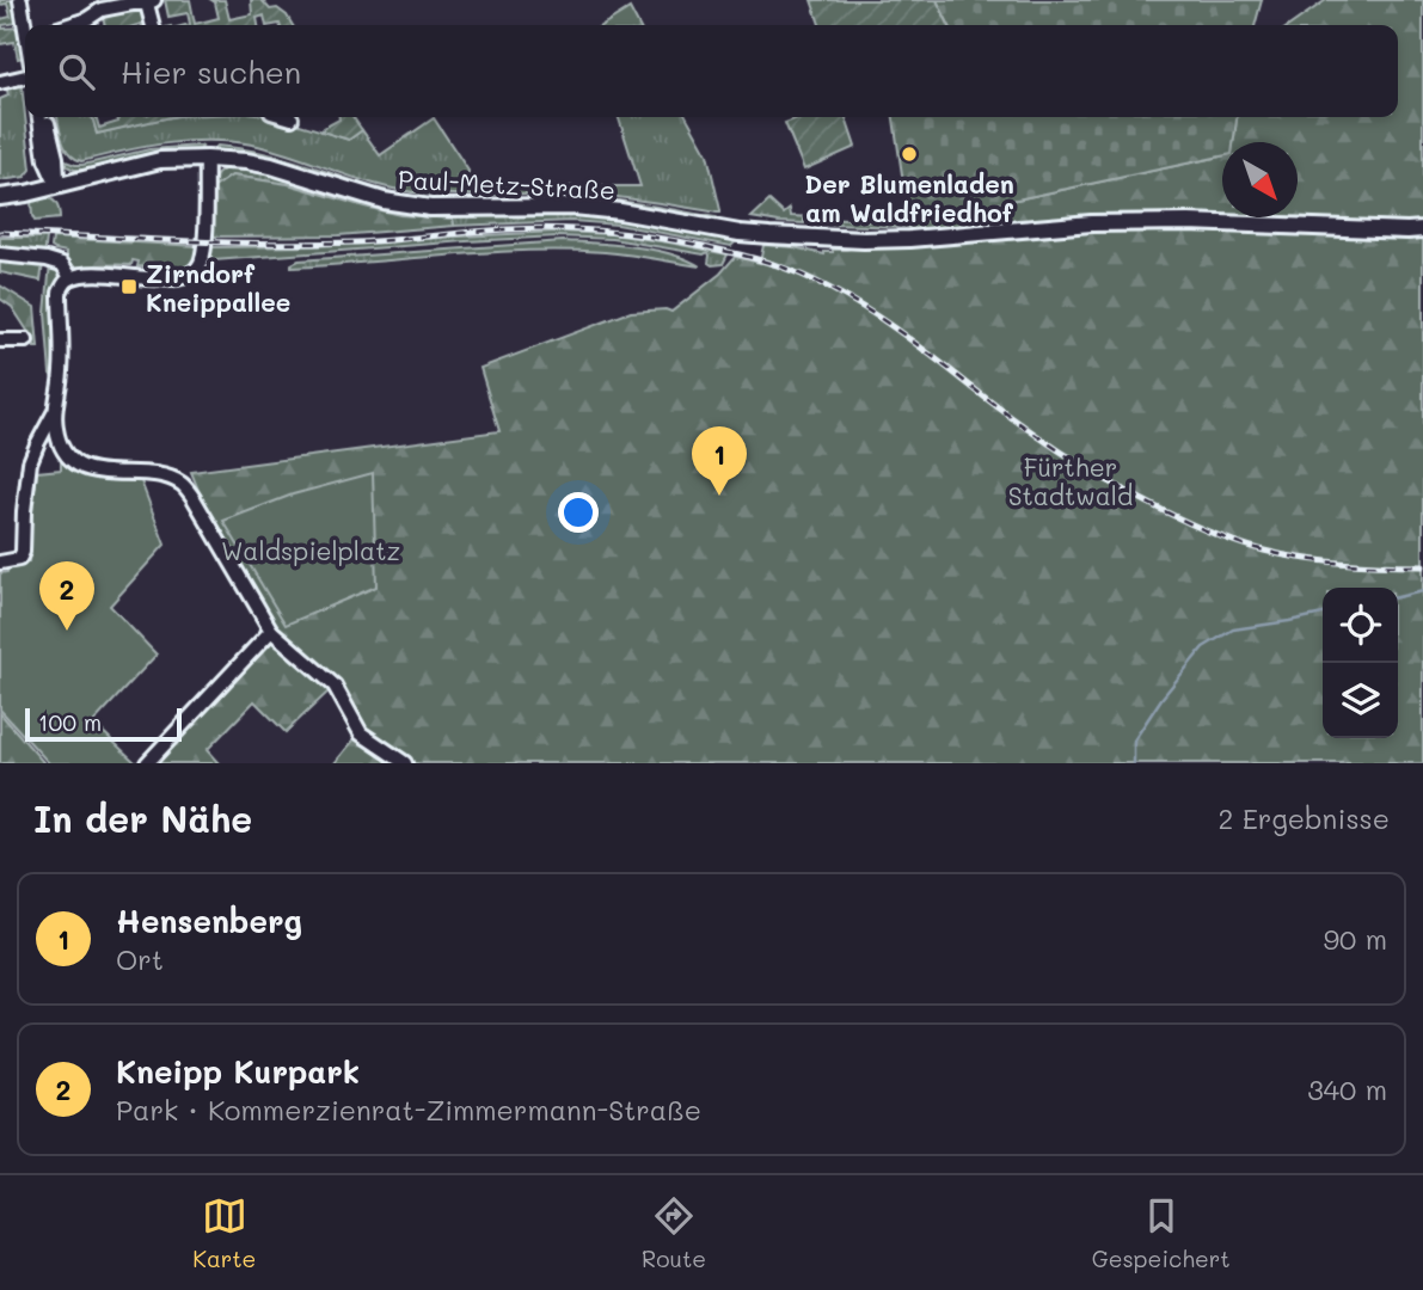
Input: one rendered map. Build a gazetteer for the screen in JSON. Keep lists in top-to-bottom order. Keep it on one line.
{"streets":{"street":["Paul-Metz-Straße"]},"parks":["Fürther Stadtwald","Waldspielplatz"],"places":{"other":["Der Blumenladen am Waldfriedhof"],"transit":["Zirndorf Kneippallee"]},"scale_bar":"100 m","north":"bottom right","page":{"search":"Hier suchen","pins":["1","2"],"scale":"100 m","heading":["In der Nähe","2 Ergebnisse"],"list":[{"mark":"1","name":"Hensenberg","note":"Ort","value":"90 m"},{"mark":"2","name":"Kneipp Kurpark","note":"Park · Kommerzienrat-Zimmermann-Straße","value":"340 m"}],"nav":["Karte","Route","Gespeichert"]}}
